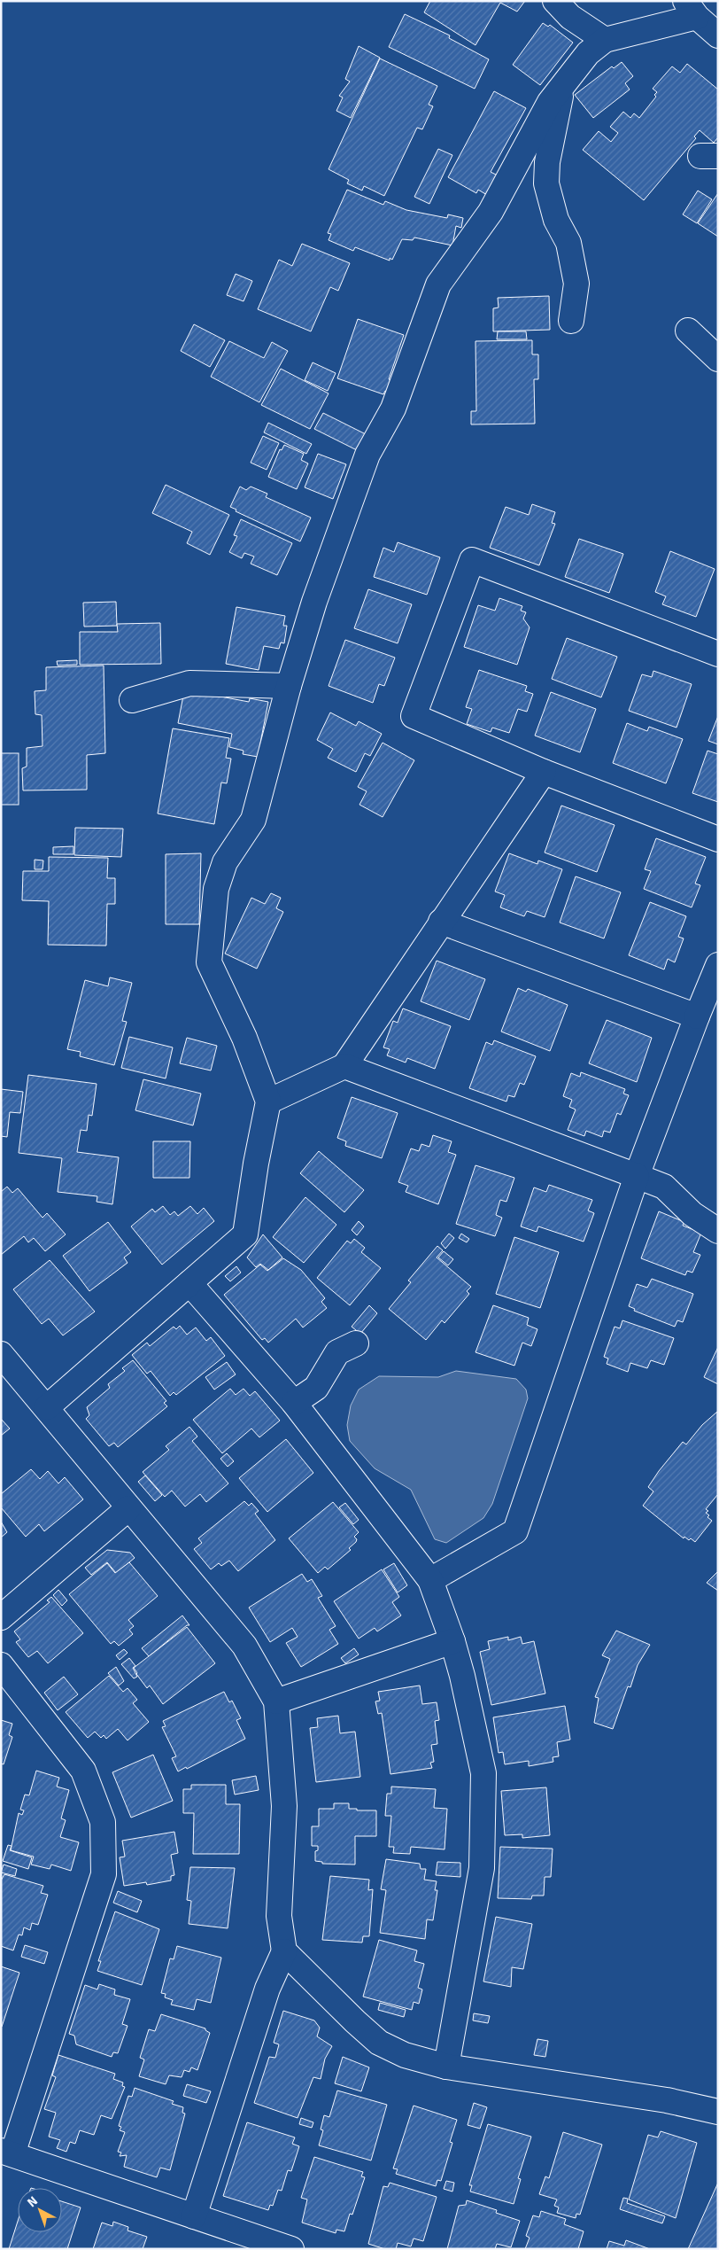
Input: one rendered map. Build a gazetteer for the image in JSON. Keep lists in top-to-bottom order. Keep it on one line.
{"north":"top left"}
